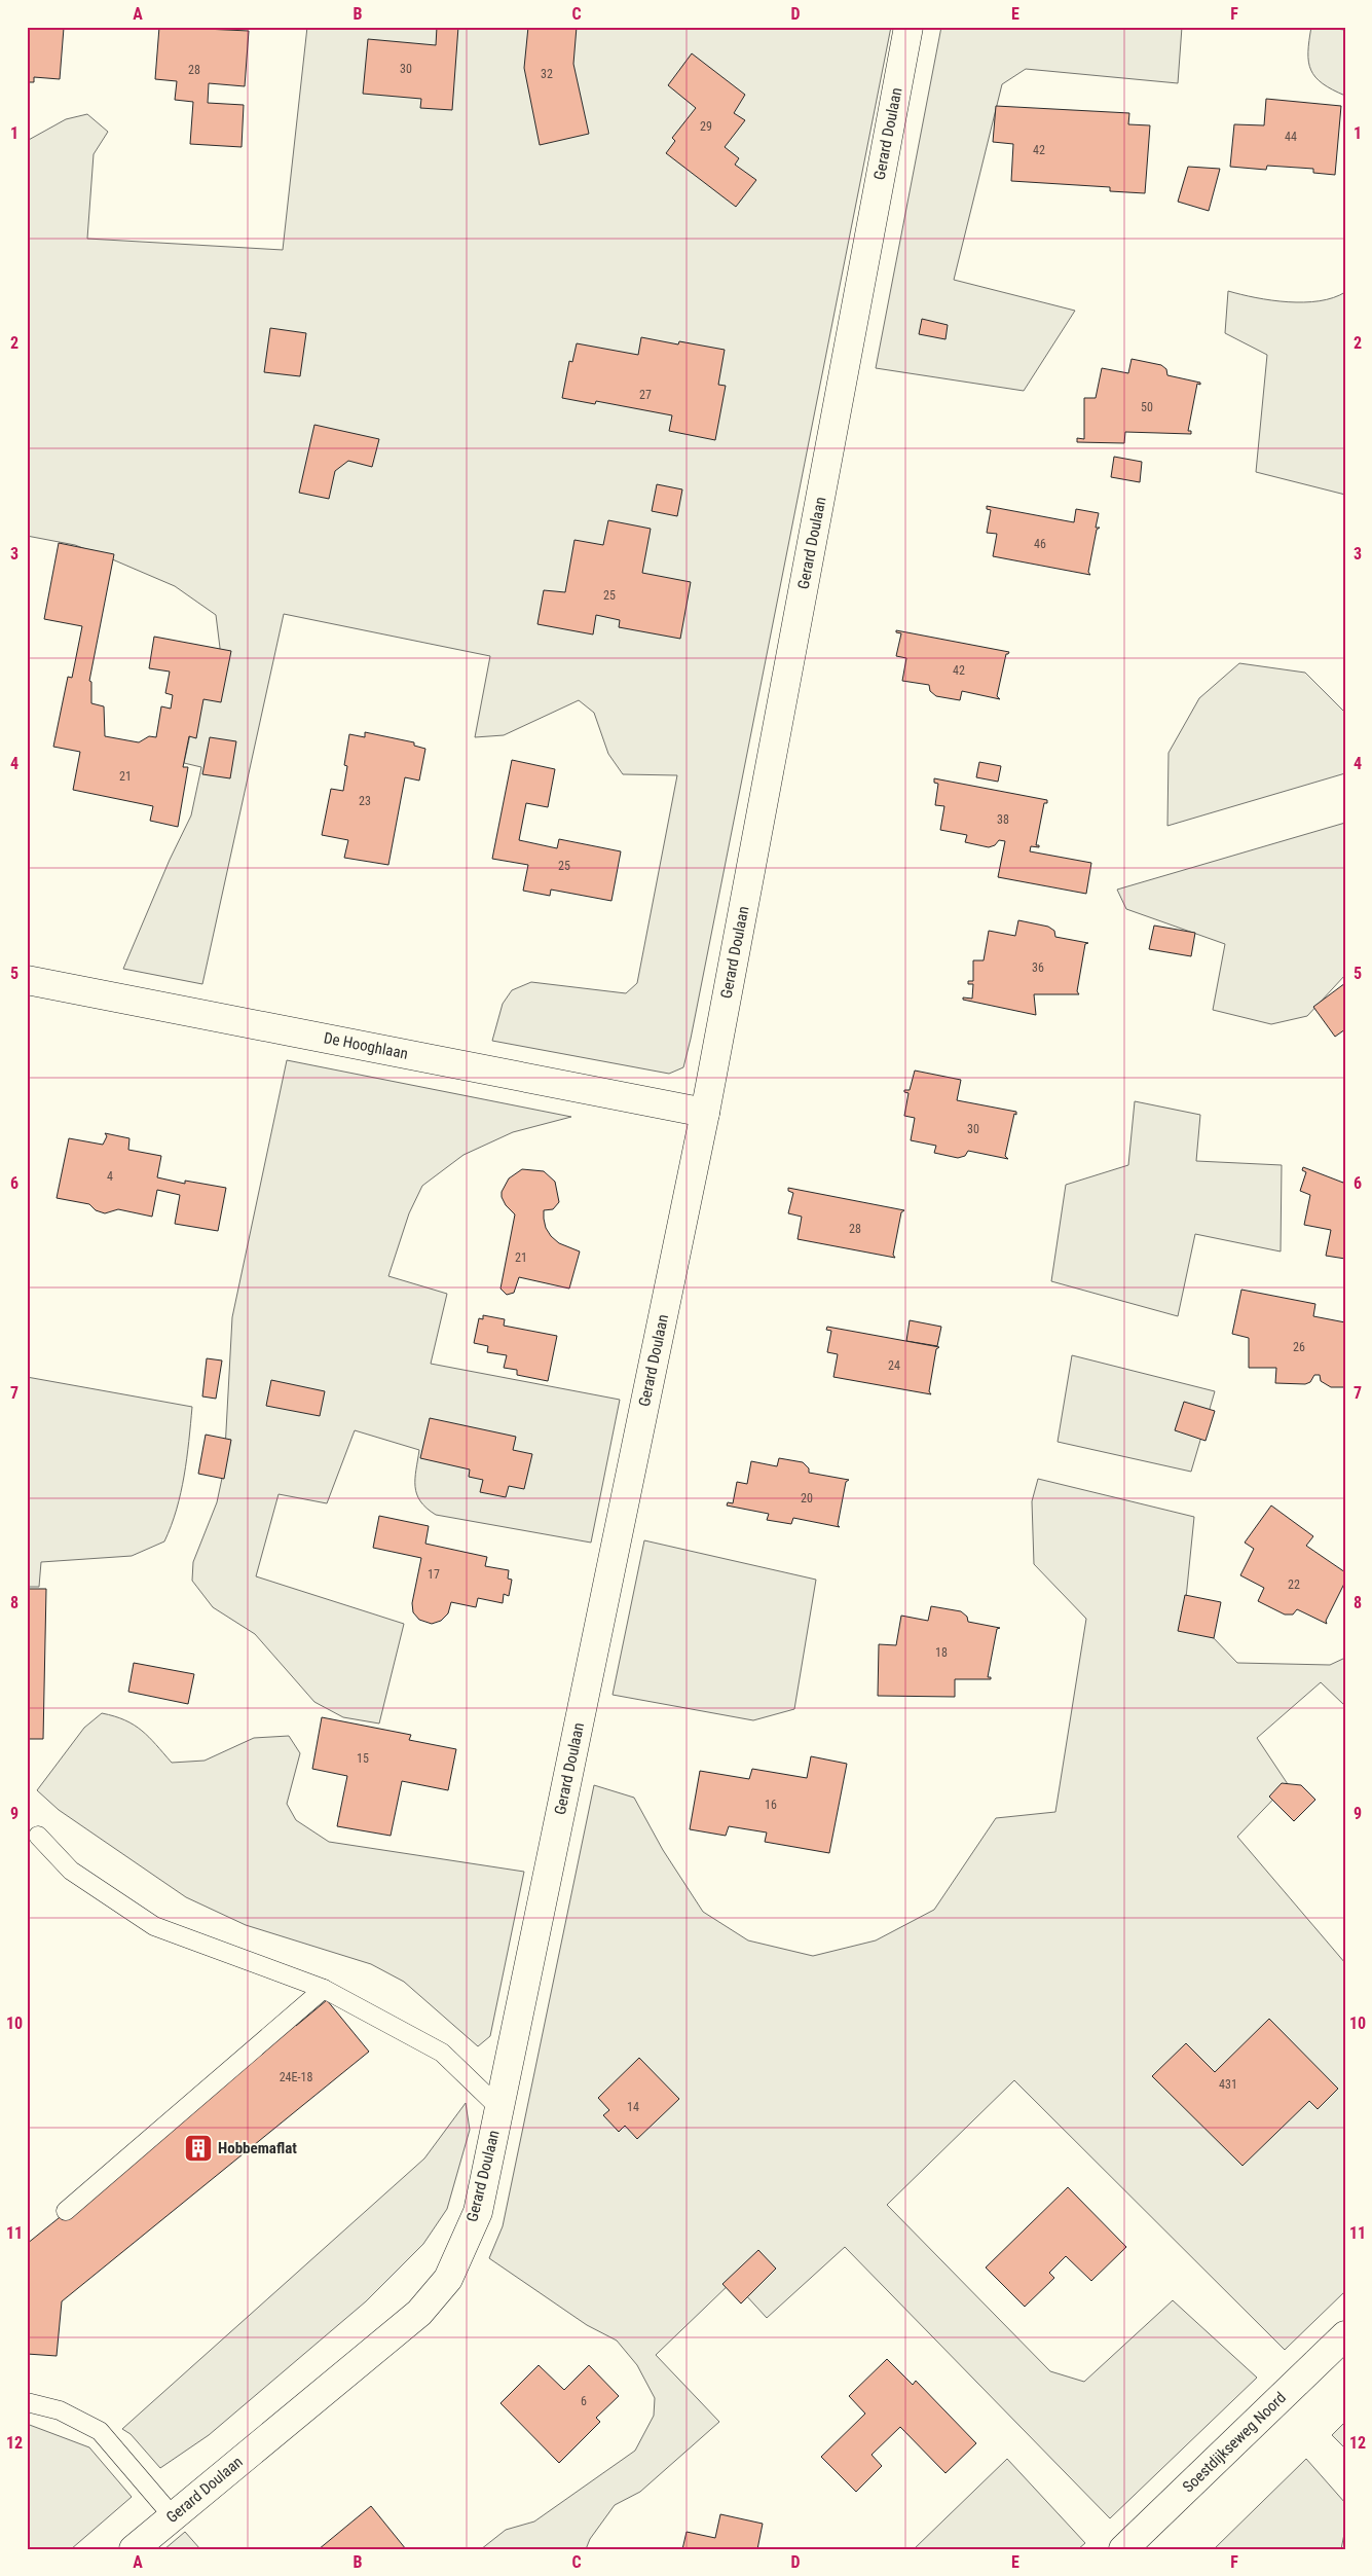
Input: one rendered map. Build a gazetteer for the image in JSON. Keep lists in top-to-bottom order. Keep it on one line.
{"streets":{"street":["Gerard Doulaan","De Hooghlaan","Soestdijkseweg Noord"]},"crossings":[["Gerard Doulaan","De Hooghlaan"]],"places":{"building":["Hobbemaflat"]},"house_numbers":["30","28","32","29","44","42","27","50","46","25","42","21","23","38","25","36","30","4","28","21","26","24","20","17","22","18","15","16","24E-18","431","14","6"],"grid":{"columns":["A","B","C","D","E","F"],"rows":["1","2","3","4","5","6","7","8","9","10","11","12"]}}
